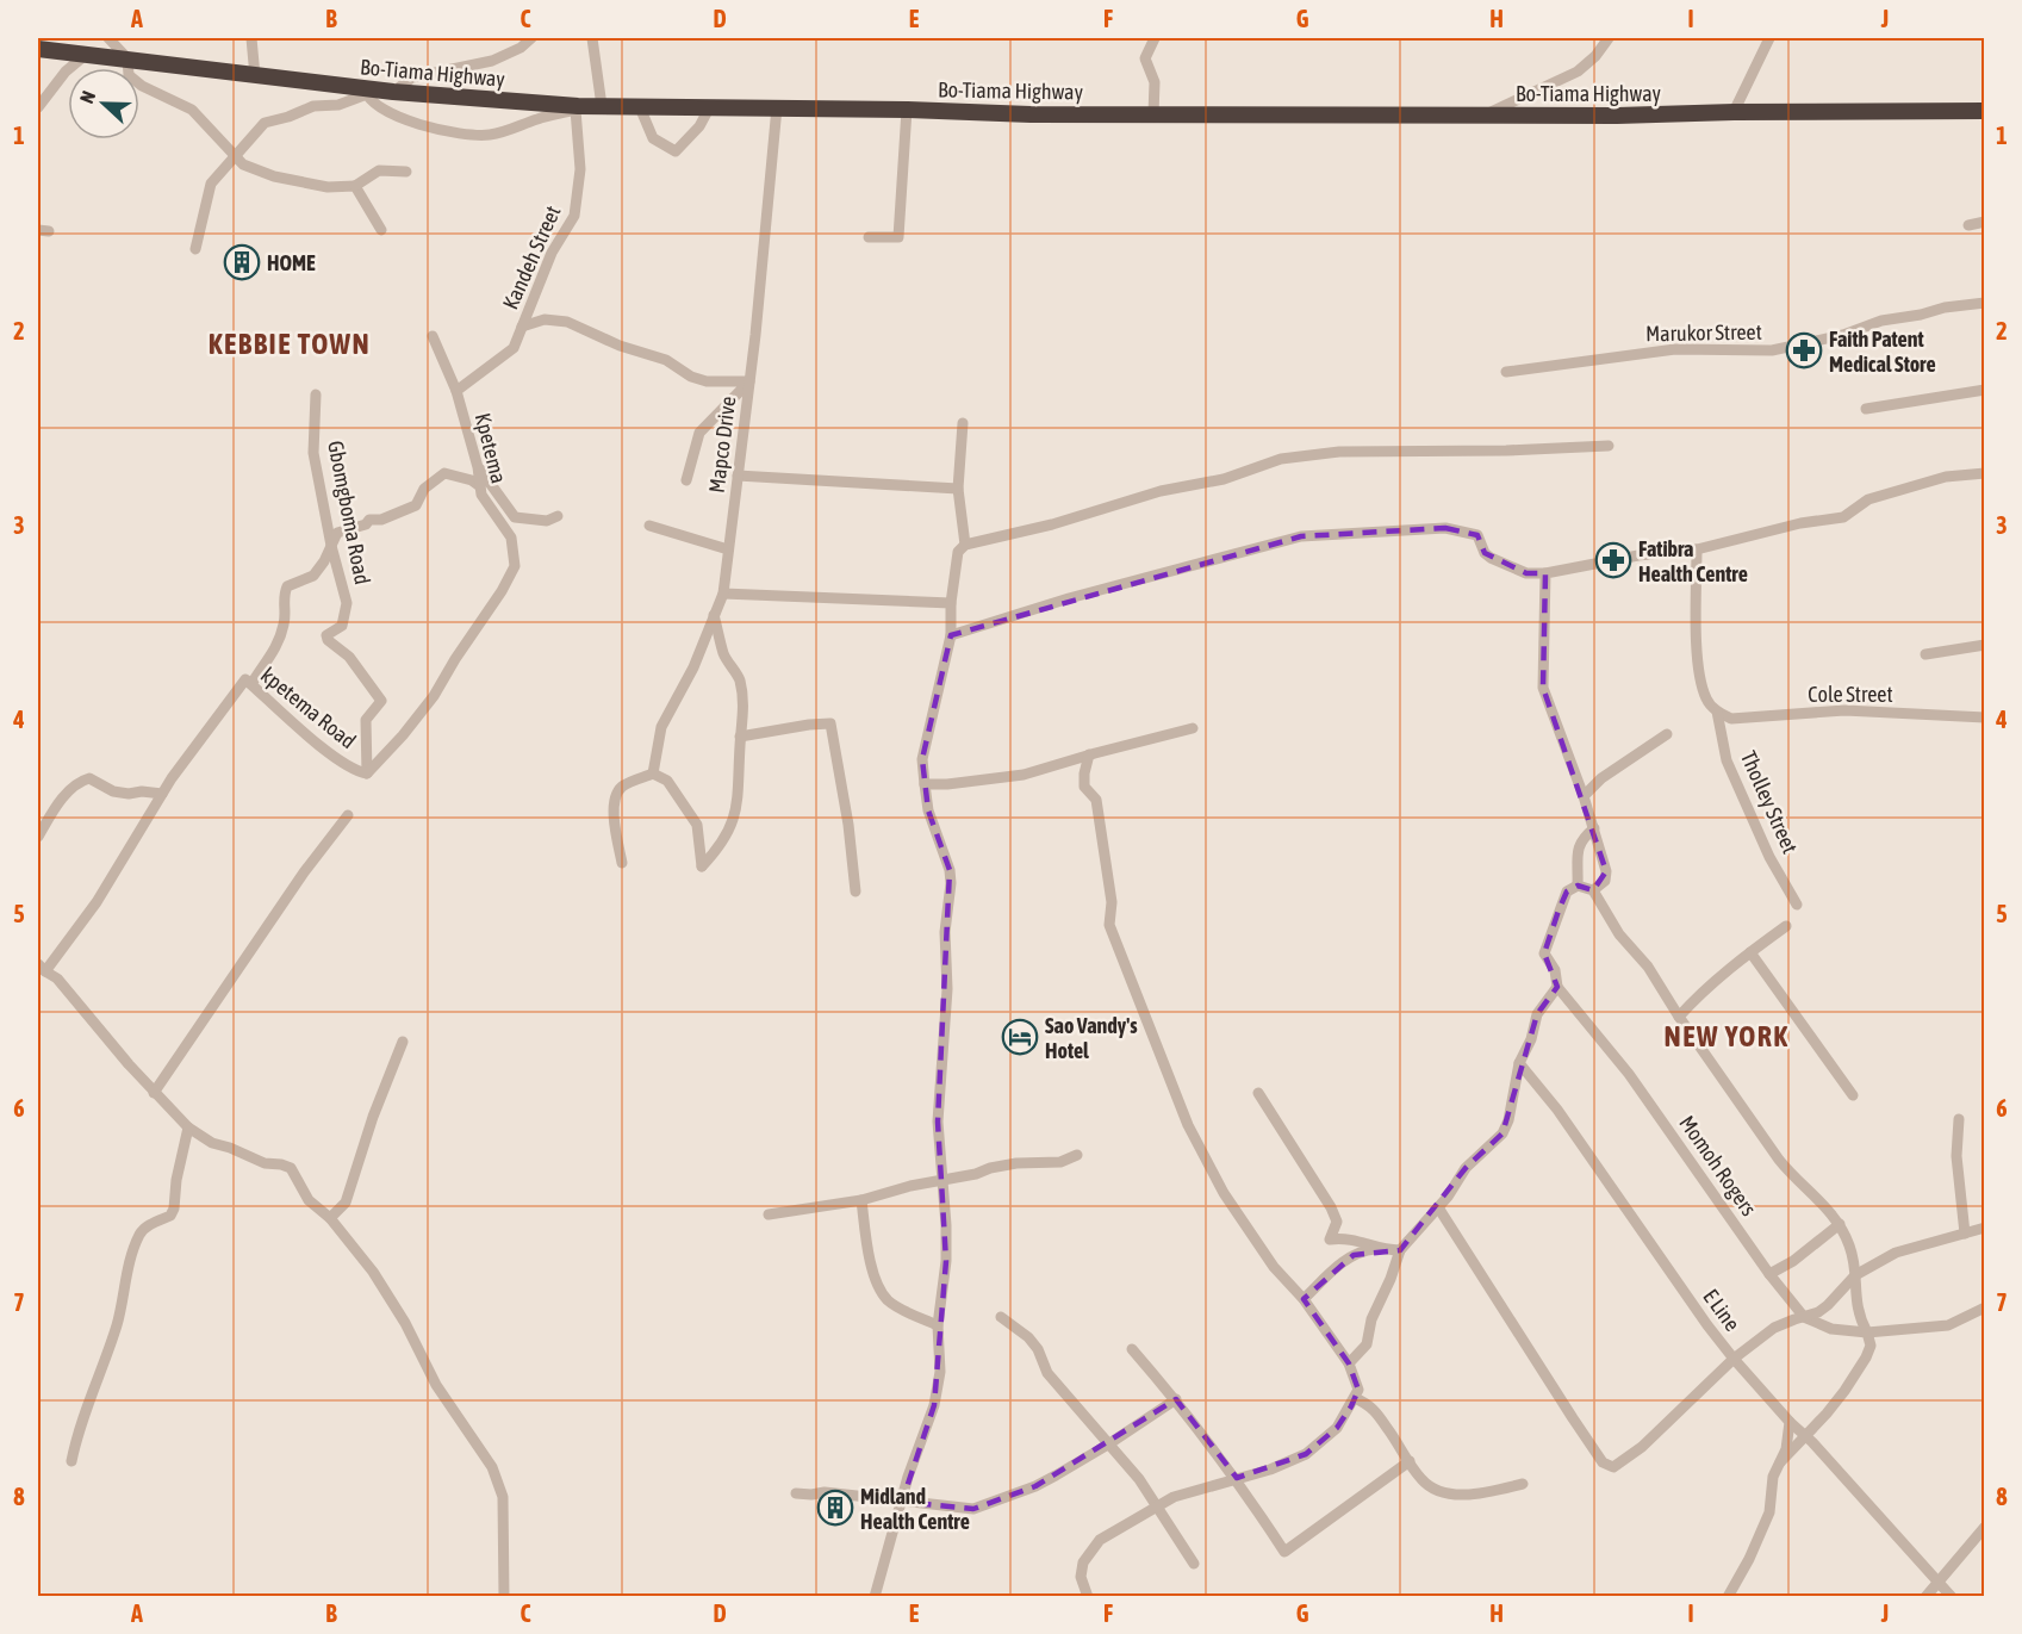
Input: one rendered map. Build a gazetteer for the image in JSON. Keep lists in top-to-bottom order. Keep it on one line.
{"streets":{"highway":["Bo-Tiama Highway"],"street":["Kandeh Street","Marukor Street","Mapco Drive","Kpetema","Gbomgboma Road","Cole Street","kpetema Road","Tholley Street","Momoh Rogers","E Line"]},"crossings":[["Bo-Tiama Highway","Kandeh Street"],["Bo-Tiama Highway","Mapco Drive"],["Kandeh Street","Kpetema"],["Kpetema","kpetema Road"],["Gbomgboma Road","kpetema Road"],["Cole Street","Tholley Street"]],"districts":["KEBBIE TOWN","NEW YORK"],"places":{"building":["HOME","Midland Health Centre"],"pharmacy":["Faith Patent Medical Store","Fatibra Health Centre"],"hotel":["Sao Vandy's Hotel"]},"north":"left","grid":{"columns":["A","B","C","D","E","F","G","H","I","J"],"rows":["1","2","3","4","5","6","7","8"]}}
